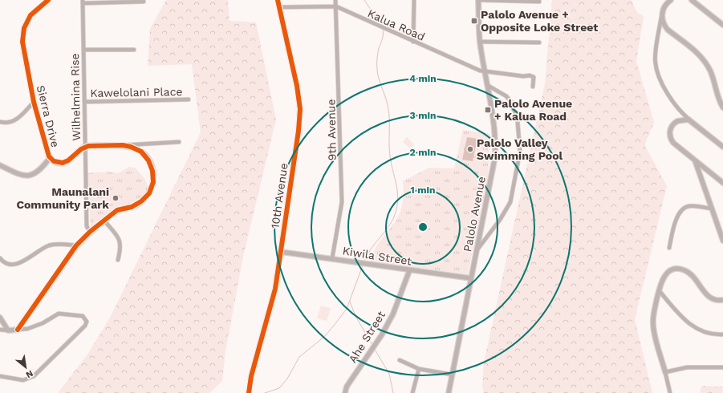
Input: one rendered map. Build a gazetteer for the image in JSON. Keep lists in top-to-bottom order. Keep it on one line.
{"streets":{"street":["Kalua Road","Kawelolani Place","Wilhelmina Rise","Sierra Drive","9th Avenue","10th Avenue","Palolo Avenue","Kiwila Street","Ahe Street"]},"crossings":[["Kalua Road","9th Avenue"],["Kalua Road","10th Avenue"],["Kalua Road","Palolo Avenue"],["Kawelolani Place","Wilhelmina Rise"],["Wilhelmina Rise","Sierra Drive"],["9th Avenue","Kiwila Street"],["10th Avenue","Kiwila Street"],["Palolo Avenue","Kiwila Street"],["Kiwila Street","Ahe Street"]],"places":{"transit":["Palolo Avenue + Opposite Loke Street","Palolo Avenue + Kalua Road"],"other":["Palolo Valley Swimming Pool","Maunalani Community Park"]},"north":"bottom right","rings":["4 min","3 min","2 min","1 min"]}
